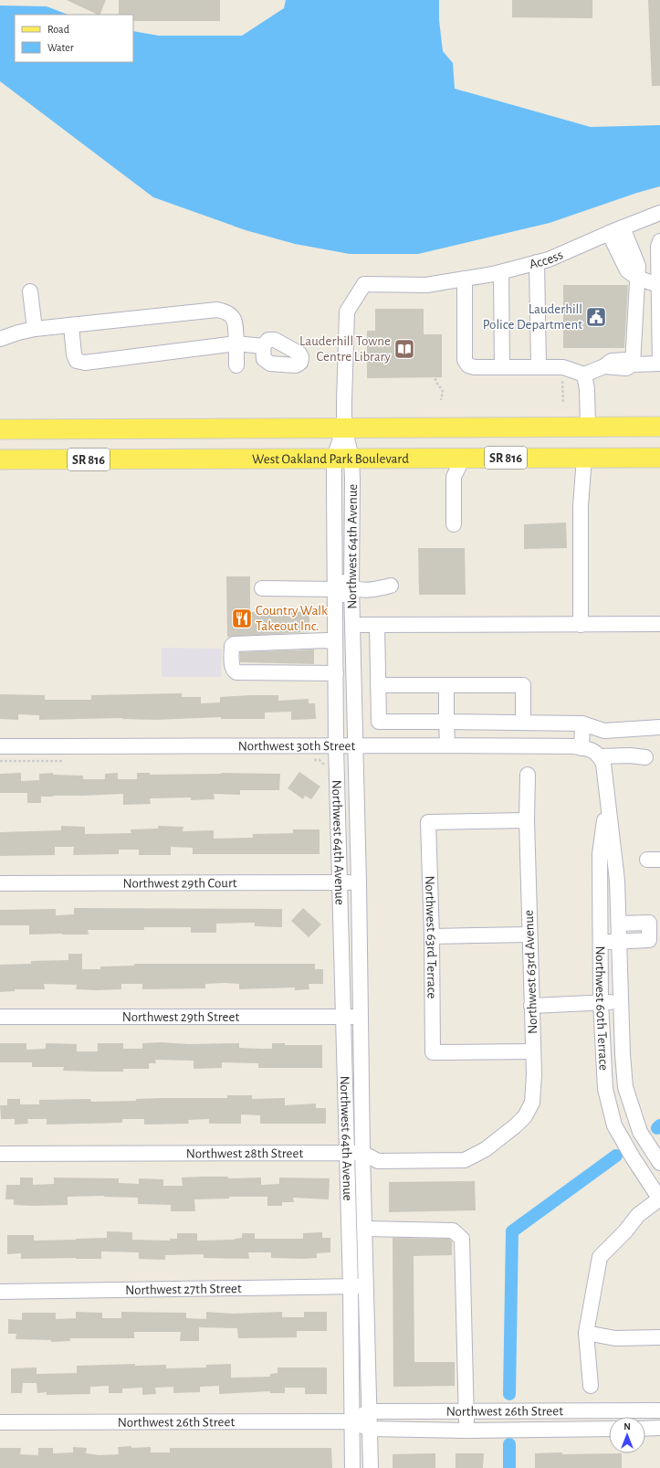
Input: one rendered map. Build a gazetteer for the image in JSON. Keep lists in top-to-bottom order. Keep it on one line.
{"streets":{"main road":["SR 816","West Oakland Park Boulevard"],"street":["Access","Northwest 64th Avenue","Northwest 30th Street","Northwest 29th Court","Northwest 63rd Terrace","Northwest 63rd Avenue","Northwest 60th Terrace","Northwest 29th Street","Northwest 28th Street","Northwest 27th Street","Northwest 26th Street"]},"crossings":[["Access","SR 816"],["Access","Northwest 64th Avenue"],["SR 816","Northwest 64th Avenue"],["West Oakland Park Boulevard","Northwest 64th Avenue"],["Northwest 64th Avenue","Northwest 30th Street"],["Northwest 64th Avenue","Northwest 29th Court"],["Northwest 64th Avenue","Northwest 29th Street"],["Northwest 64th Avenue","Northwest 28th Street"],["Northwest 64th Avenue","Northwest 27th Street"],["Northwest 64th Avenue","Northwest 26th Street"],["Northwest 30th Street","Northwest 60th Terrace"],["Northwest 63rd Terrace","Northwest 63rd Avenue"],["Northwest 63rd Avenue","Northwest 28th Street"]],"places":{"public building":["Lauderhill Police Department"],"library":["Lauderhill Towne Centre Library"],"restaurant":["Country Walk Takeout Inc."]},"legend":["Road","Water"],"north":"top"}
